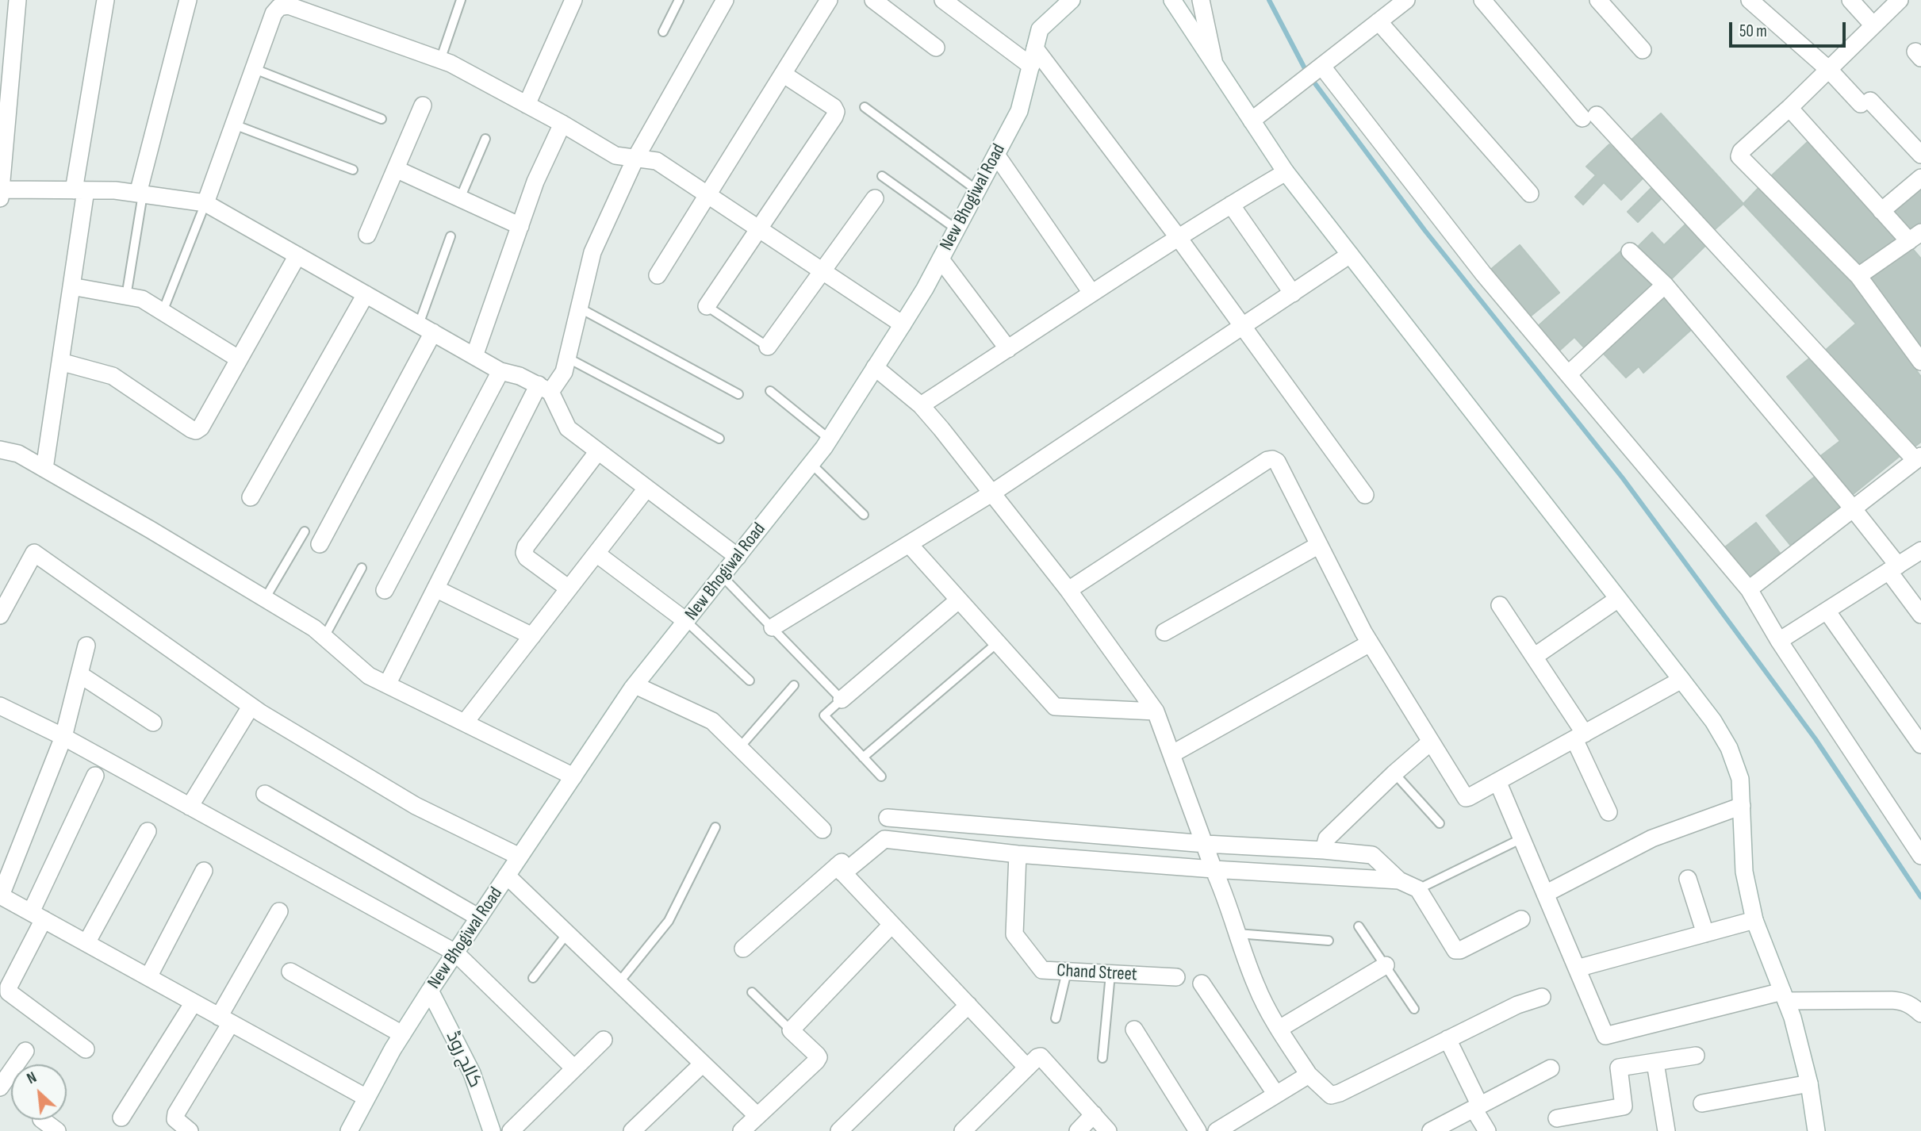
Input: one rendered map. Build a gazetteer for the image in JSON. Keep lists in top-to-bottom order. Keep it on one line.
{"streets":{"street":["New Bhogiwal Road","Chand Street","کالج روڈ"]},"crossings":[["New Bhogiwal Road","کالج روڈ"]],"scale_bar":"50 m","north":"top left"}
